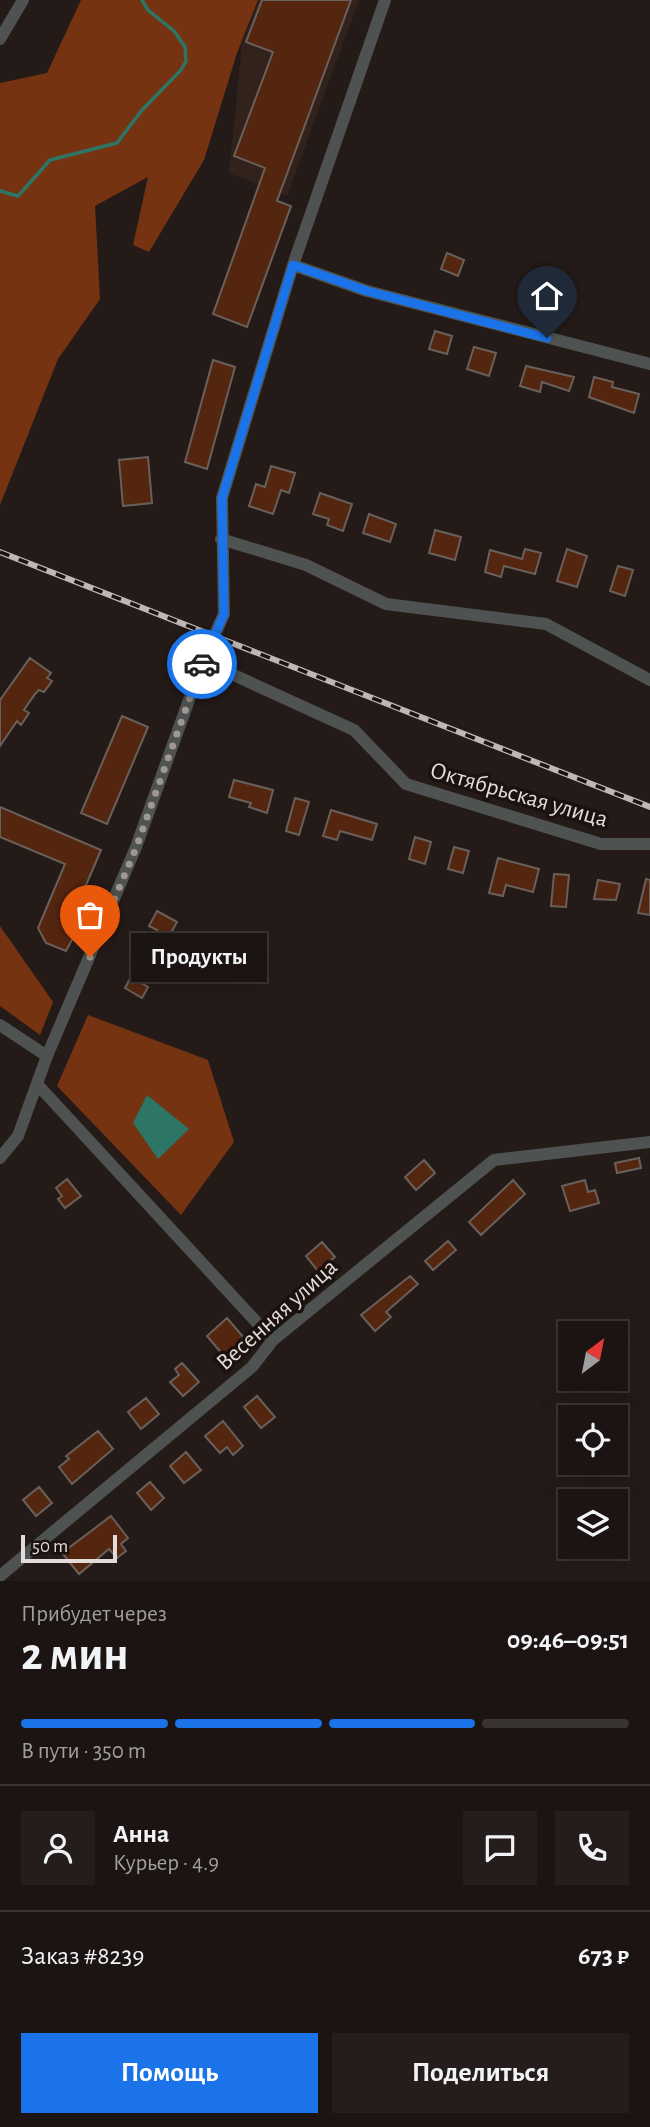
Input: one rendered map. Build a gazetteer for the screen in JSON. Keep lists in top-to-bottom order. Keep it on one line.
{"streets":{"street":["Октябрьская улица","Весенняя улица"]},"places":["Продукты"],"scale_bar":"50 m","north":"top right","page":{"bubble":"Продукты","scale":"50 m","heading":["2 мин","Прибудет через","09:46–09:51"],"panel":["Анна","Курьер · 4.9","Заказ #8239","673 ₽"],"bar":"В пути · 350 m","buttons":["Помощь","Поделиться"]}}
